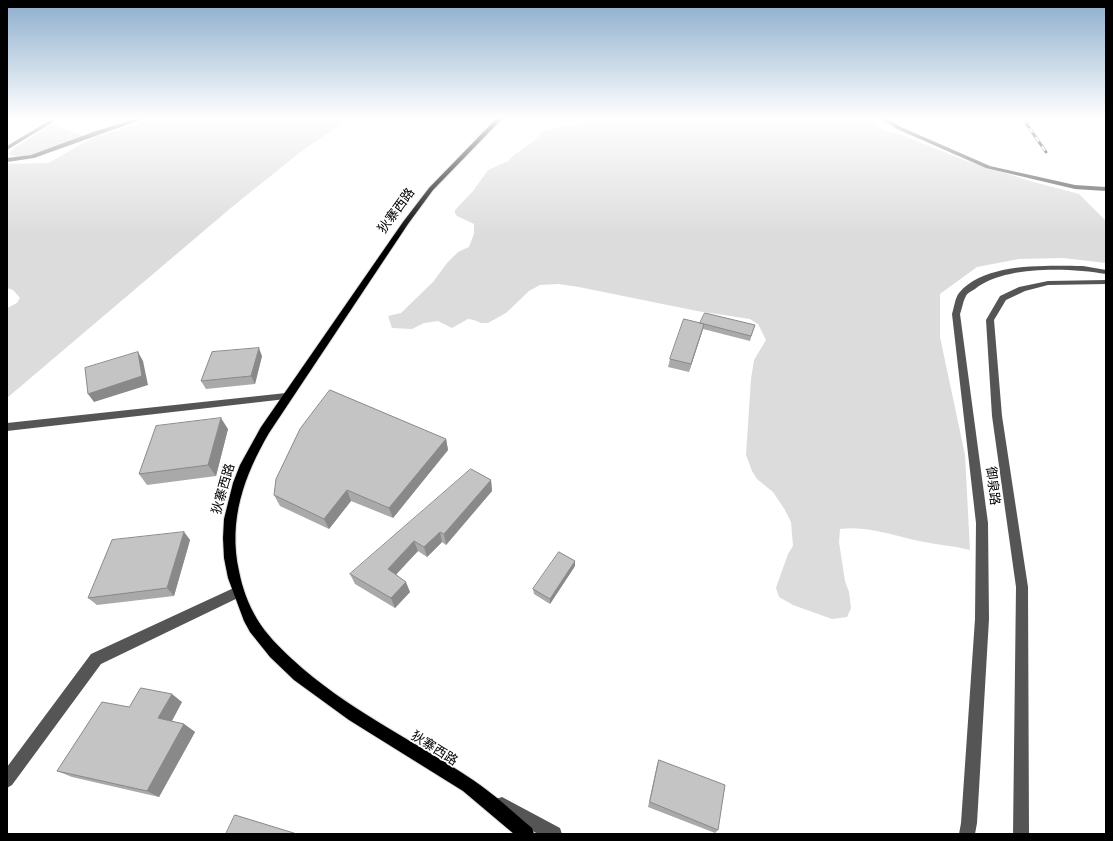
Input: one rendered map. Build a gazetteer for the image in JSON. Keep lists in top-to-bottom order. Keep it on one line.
{"streets":{"main road":["狄寨西路"],"street":["御泉路"]}}
